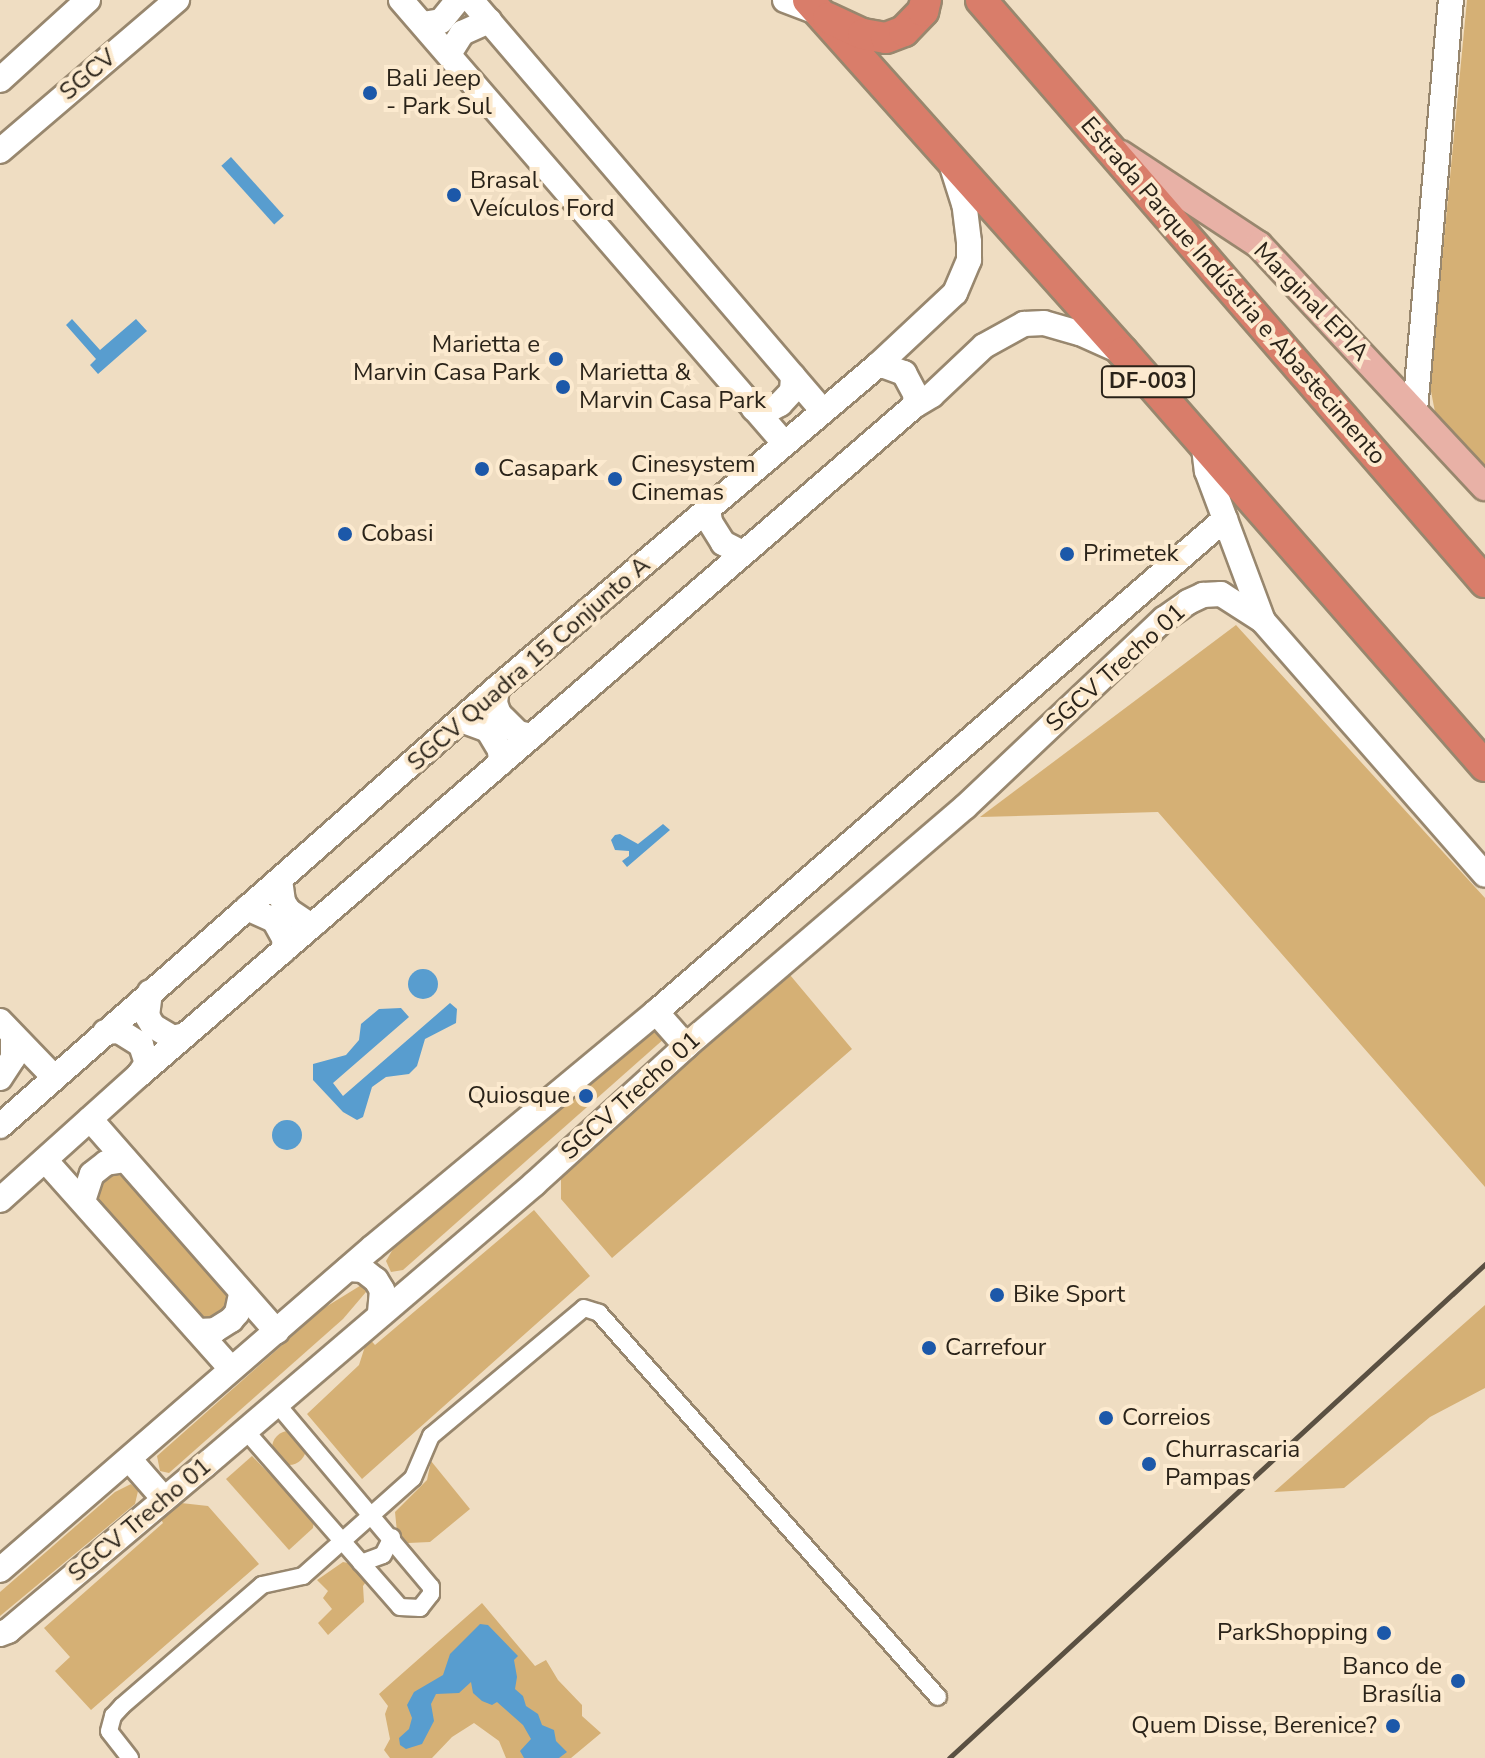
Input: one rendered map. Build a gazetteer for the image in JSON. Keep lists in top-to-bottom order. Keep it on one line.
{"streets":{"highway":["Estrada Parque Indústria e Abastecimento","DF-003"],"main road":["Marginal EPIA"],"street":["SGCV","SGCV Quadra 15 Conjunto A","SGCV Trecho 01"]},"crossings":[["Estrada Parque Indústria e Abastecimento","Marginal EPIA"],["DF-003","SGCV Quadra 15 Conjunto A"]],"places":["Bali Jeep - Park Sul","Brasal Veículos Ford","Marietta e Marvin Casa Park","Marietta & Marvin Casa Park","Casapark","Cinesystem Cinemas","Cobasi","Primetek","Quiosque","Bike Sport","Carrefour","Correios","Churrascaria Pampas","ParkShopping","Banco de Brasília","Quem Disse, Berenice?"]}
